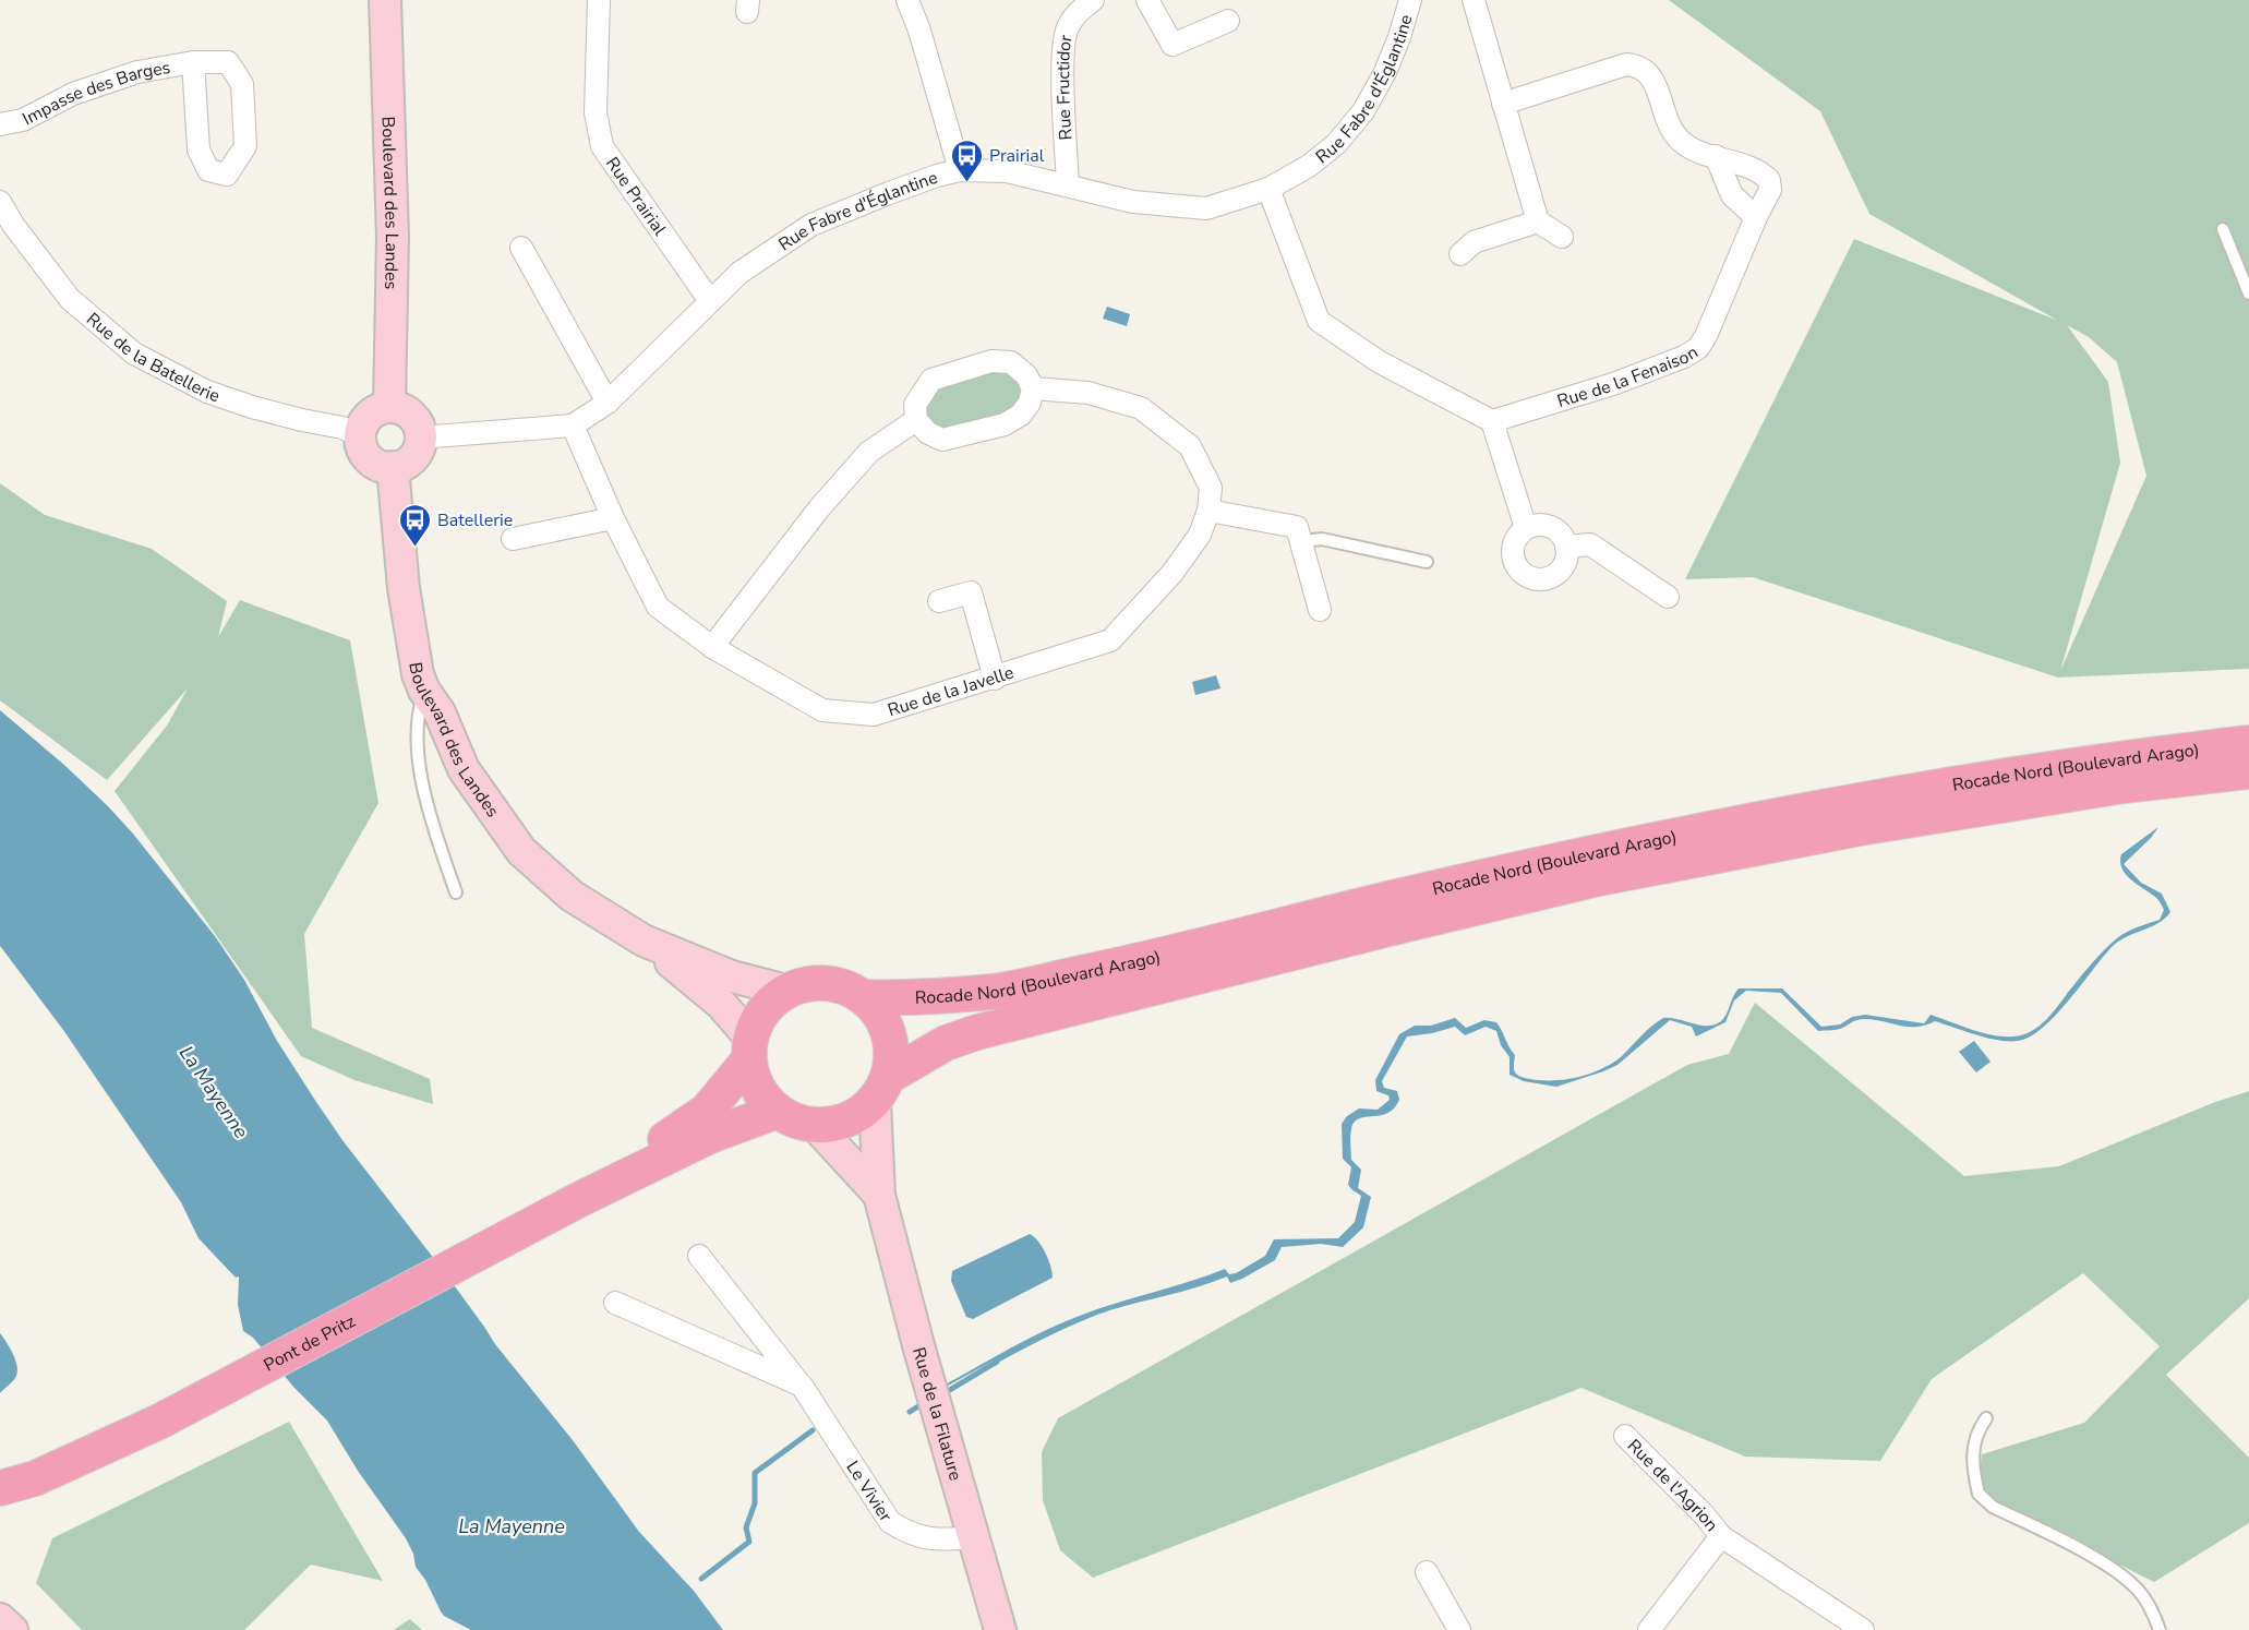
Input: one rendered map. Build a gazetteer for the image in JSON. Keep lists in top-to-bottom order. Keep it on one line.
{"streets":{"main road":["Rocade Nord (Boulevard Arago)","Pont de Pritz"],"street":["Rue Fabre d'Églantine","Rue Fructidor","Impasse des Barges","Rue Prairial","Boulevard des Landes","Rue de la Batellerie","Rue de la Fenaison","Rue de la Javelle","Rue de la Filature","Rue de l'Agrion","Le Vivier"]},"crossings":[["Rue Fabre d'Églantine","Rue Fructidor"],["Rue Fabre d'Églantine","Rue Prairial"],["Rue Fabre d'Églantine","Boulevard des Landes"],["Rue Fabre d'Églantine","Rue de la Batellerie"],["Rue Fabre d'Églantine","Rue de la Javelle"],["Boulevard des Landes","Rue de la Batellerie"],["Boulevard des Landes","Rocade Nord (Boulevard Arago)"],["Boulevard des Landes","Pont de Pritz"],["Boulevard des Landes","Rue de la Filature"],["Rocade Nord (Boulevard Arago)","Pont de Pritz"],["Rocade Nord (Boulevard Arago)","Rue de la Filature"],["Pont de Pritz","Rue de la Filature"],["Rue de la Filature","Le Vivier"]],"water":["La Mayenne"],"places":{"bus stop":["Prairial","Batellerie"]}}
